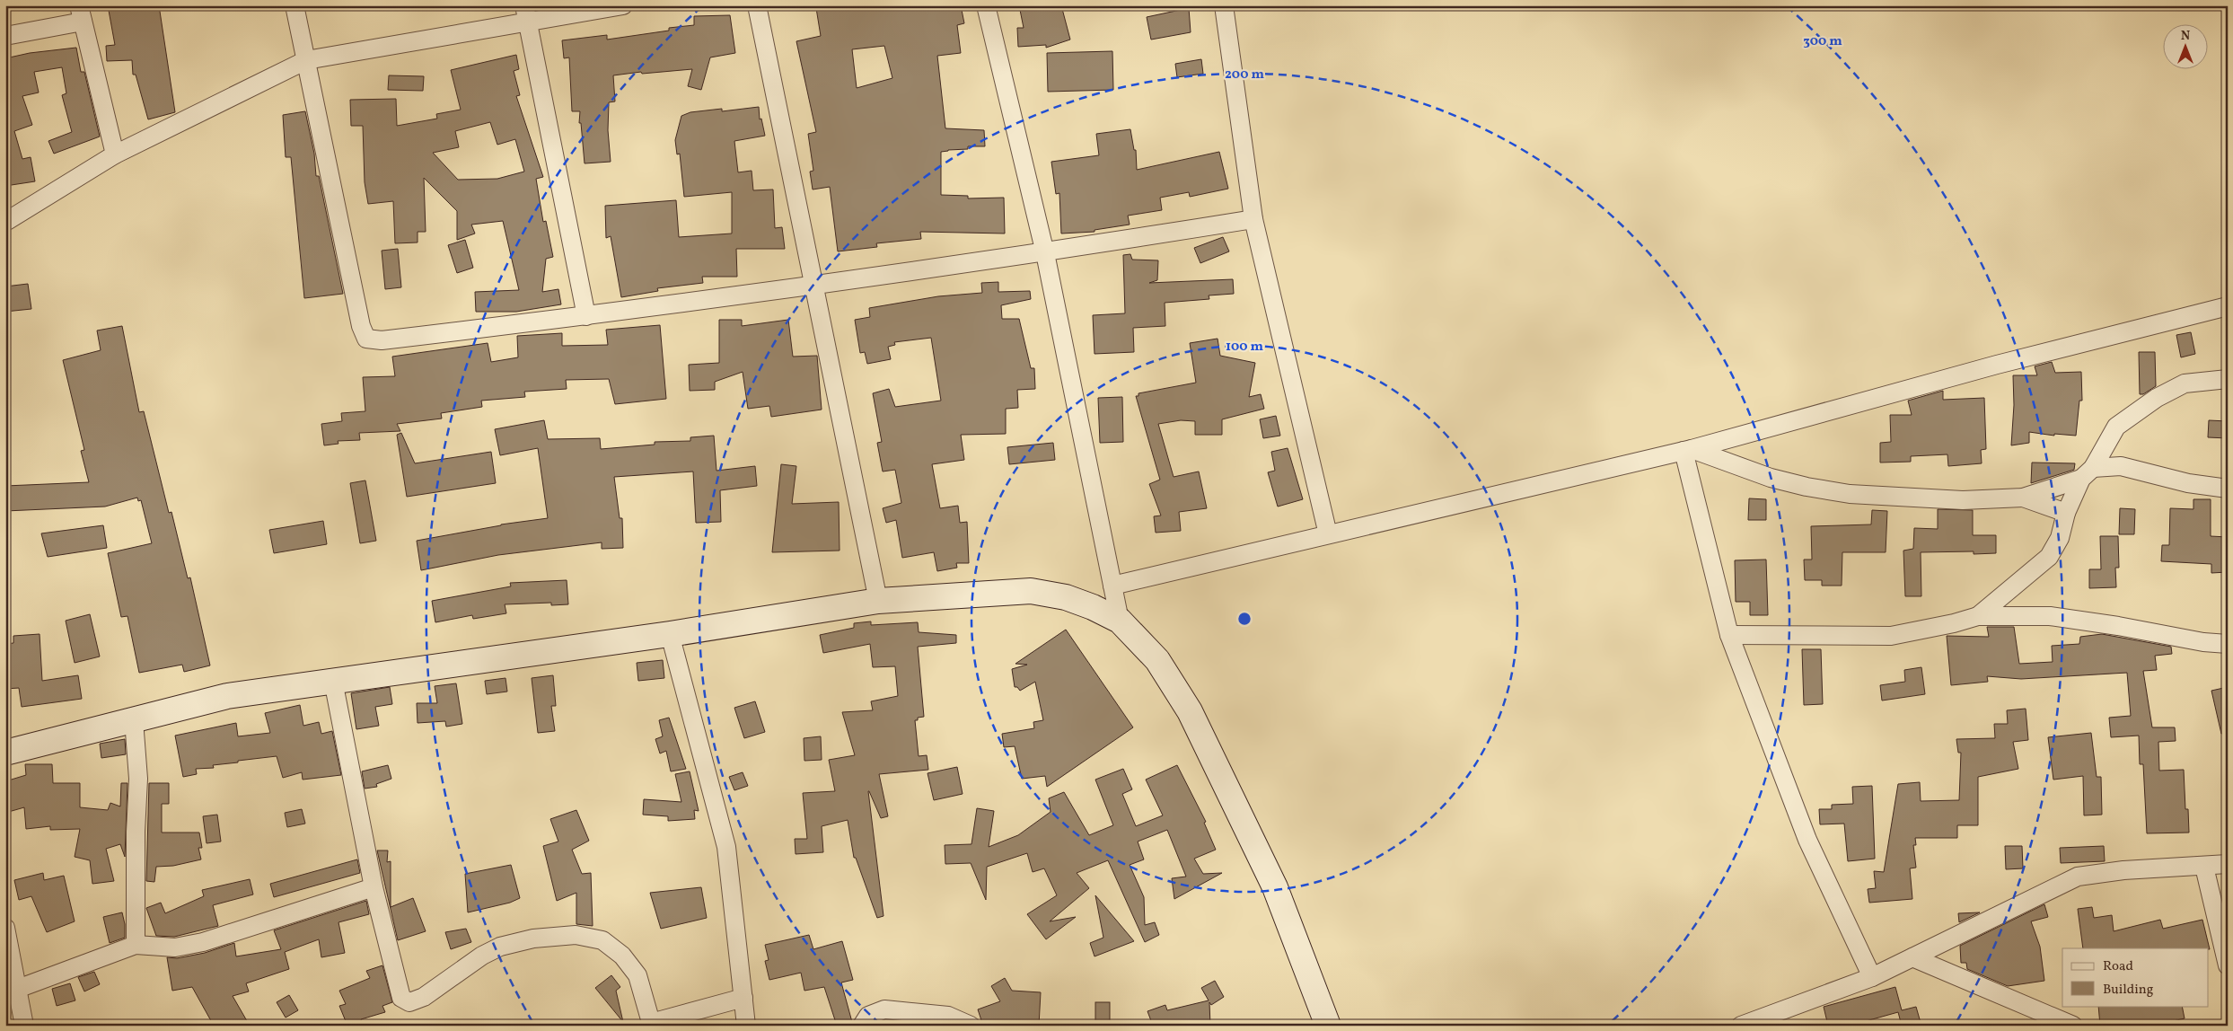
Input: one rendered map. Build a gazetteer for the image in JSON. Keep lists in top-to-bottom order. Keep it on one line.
{"legend":["Road","Building"],"north":"top","rings":["300 m","200 m","100 m"]}
